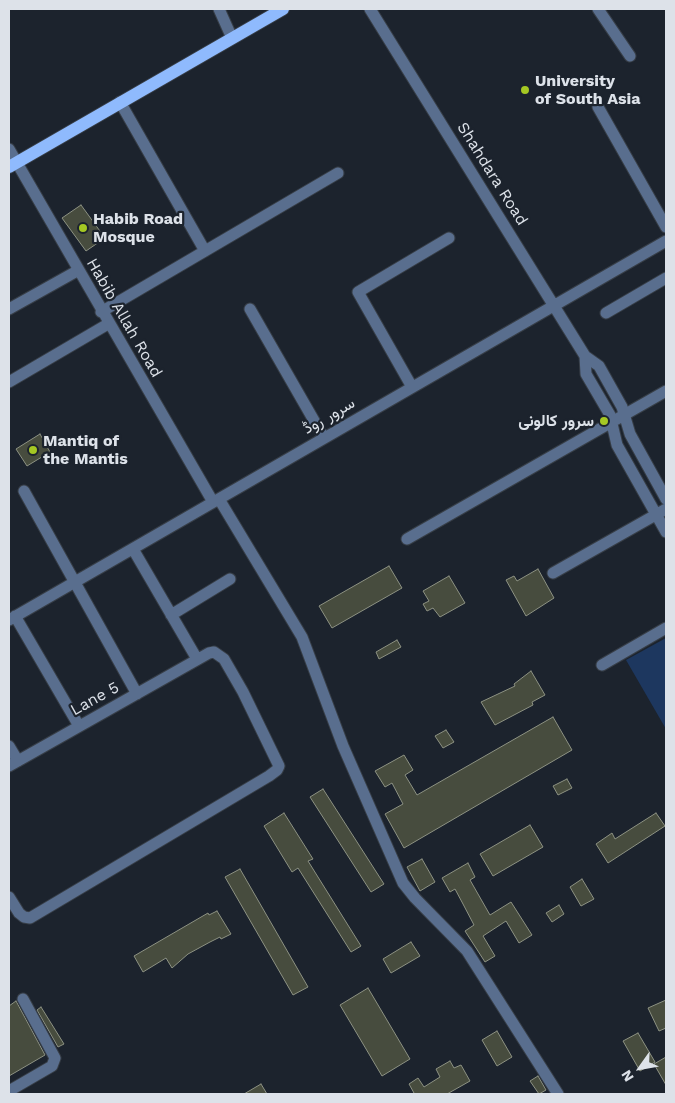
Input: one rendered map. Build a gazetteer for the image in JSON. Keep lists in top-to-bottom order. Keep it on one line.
{"streets":{"street":["Shahdara Road","Habib Allah Road","سرور روڈ","Lane 5"]},"crossings":[["Shahdara Road","سرور روڈ"],["Habib Allah Road","سرور روڈ"]],"places":["University of South Asia","Habib Road Mosque","سرور کالونی","Mantiq of the Mantis"],"north":"bottom left"}
